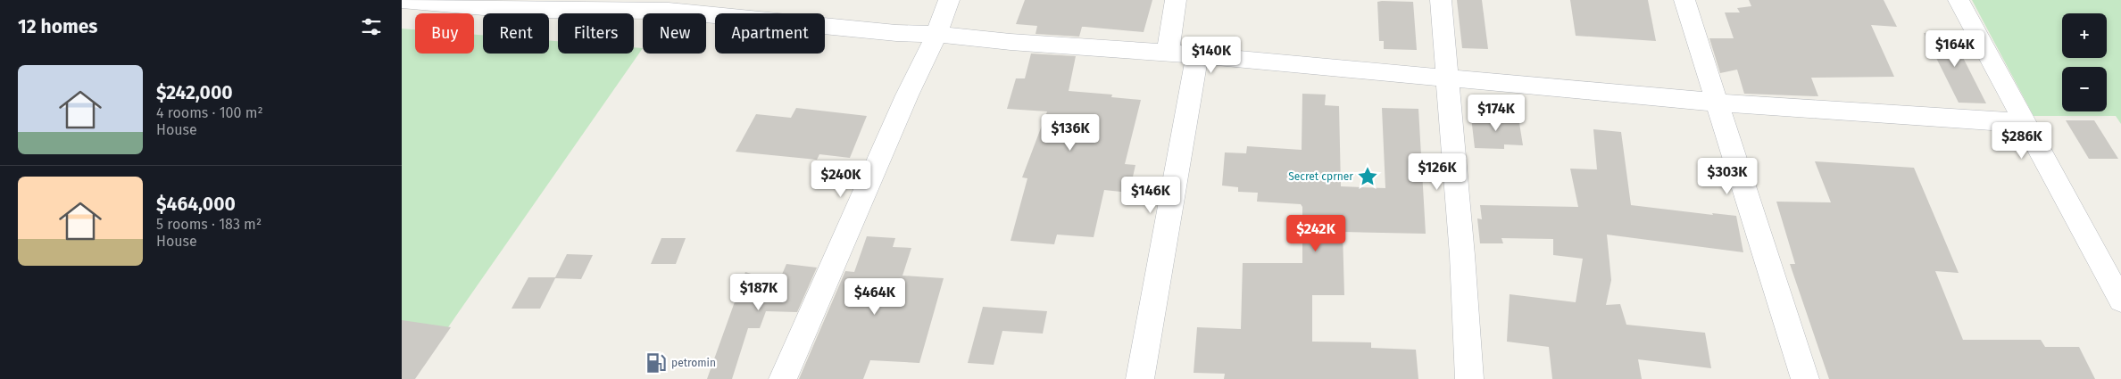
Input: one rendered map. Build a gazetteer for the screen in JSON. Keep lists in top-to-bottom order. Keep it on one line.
{"places":{"place":["Secret cprner"],"fuel station":["petromin"]},"page":{"heading":"12 homes","map_buttons":["+","−"],"chip":["Buy","Rent","Filters","New","Apartment"],"price":["$164K","$140K","$174K","$136K","$286K","$126K","$303K","$240K","$146K","$242K","$187K","$464K"],"list":[{"name":"$242,000","note":"4 rooms · 100 m² · House"},{"name":"$464,000","note":"5 rooms · 183 m² · House"}]}}
